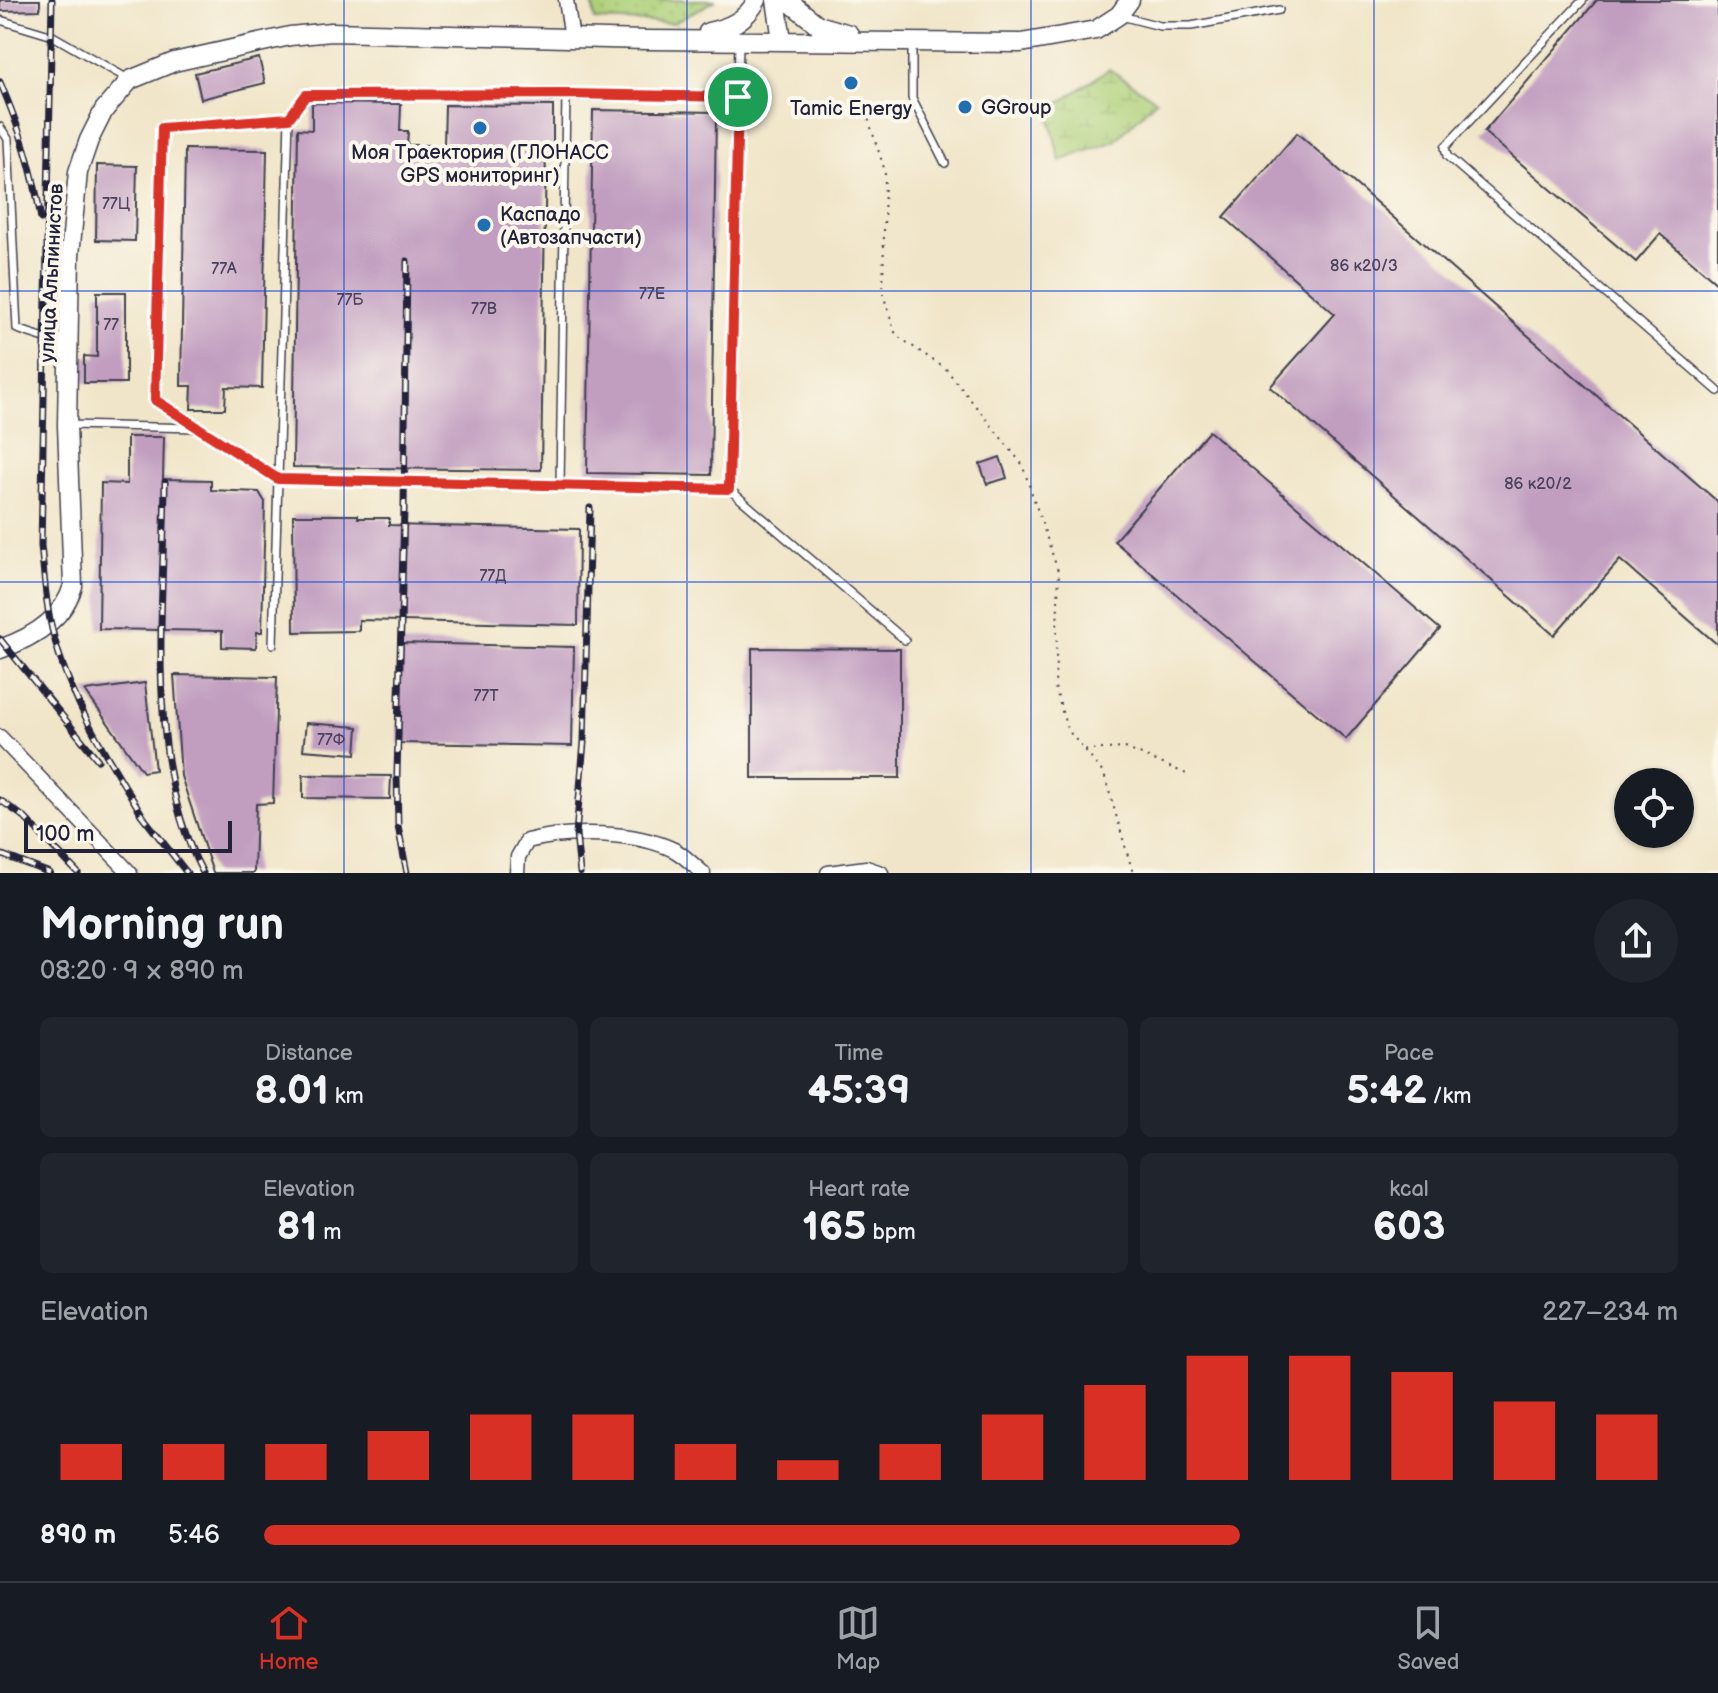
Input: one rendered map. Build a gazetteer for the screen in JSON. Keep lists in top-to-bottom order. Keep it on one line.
{"streets":{"main road":["улица Альпинистов"]},"places":["Tamic Energy","GGroup","Моя Траектория (ГЛОНАСС GPS мониторинг)","Каспадо (Автозапчасти)"],"house_numbers":["77Ц","86 к20/3","77А","77Е","77Б","77В","77","86 к20/2","77Д","77Т","77Ф"],"scale_bar":"100 m","page":{"scale":"100 m","heading":["Morning run","08:20 · 9 × 890 m"],"stats":[["Distance","8.01 km"],["Time","45:39"],["Pace","5:42 /km"],["Elevation","81 m"],["Heart rate","165 bpm"],["kcal","603"]],"chart":["Elevation","227–234 m"],"list":[{"name":"890 m","note":"5:46"}],"tabs":["Home","Map","Saved"]}}
